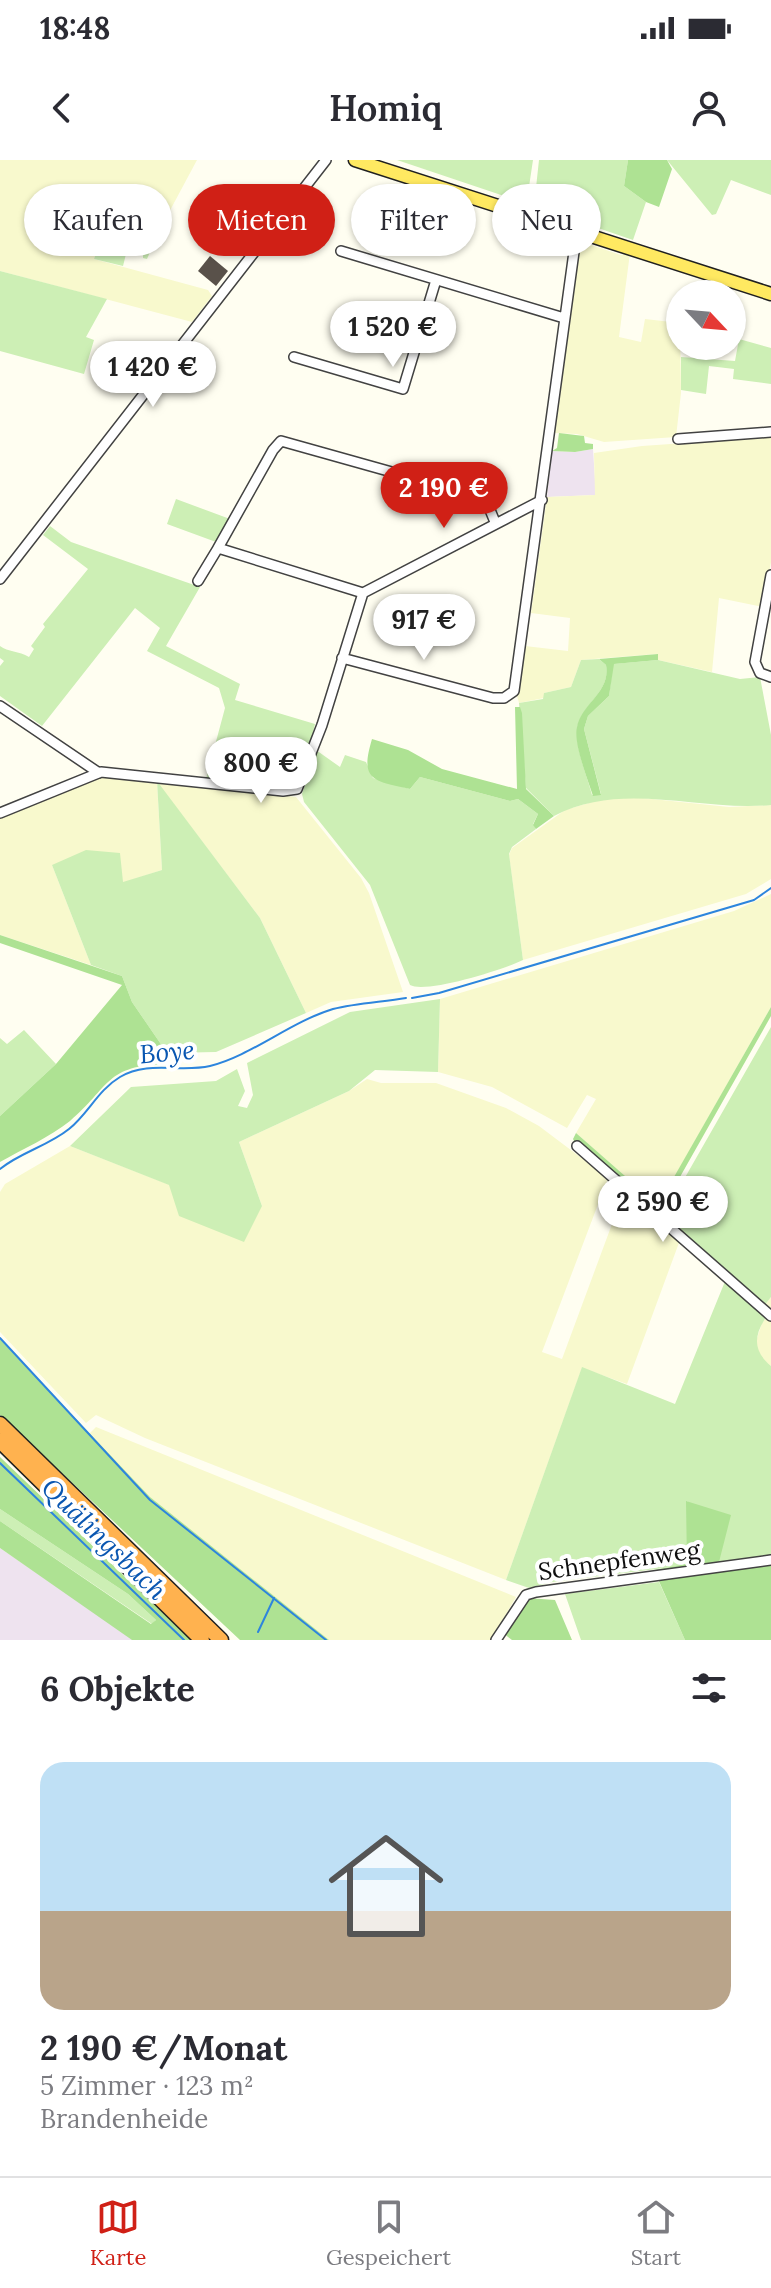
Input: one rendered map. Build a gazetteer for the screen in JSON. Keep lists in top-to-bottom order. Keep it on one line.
{"streets":{"street":["Schnepfenweg"]},"water":["Boye","Quälingsbach"],"north":"bottom right","page":{"status":"18:48","header":"Homiq","chip":["Kaufen","Mieten","Filter","Neu"],"price":["1 520 €","1 420 €","2 190 €","917 €","800 €","2 590 €"],"heading":"6 Objekte","list":[{"name":"2 190 €/Monat","note":"5 Zimmer · 123 m² · Brandenheide"}],"tabs":["Karte","Gespeichert","Start"]}}
